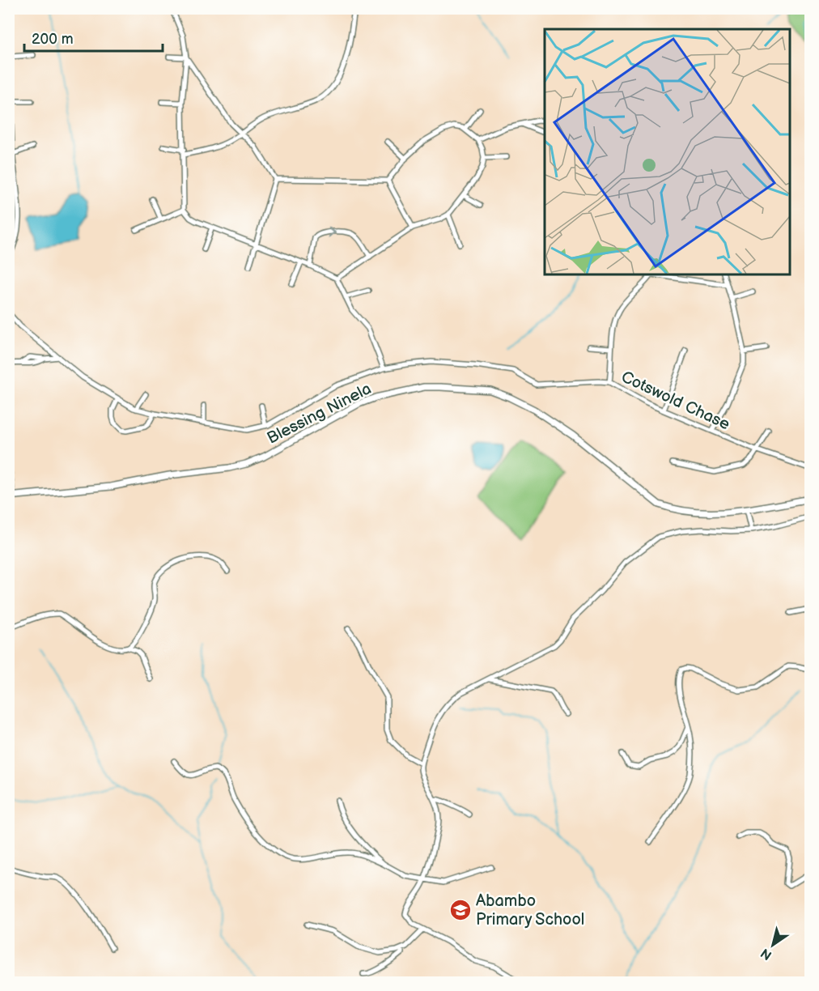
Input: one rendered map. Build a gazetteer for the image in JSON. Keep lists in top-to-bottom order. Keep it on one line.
{"streets":{"street":["Cotswold Chase","Blessing Ninela"]},"places":{"school or university":["Abambo Primary School"]},"scale_bar":"200 m","north":"bottom left"}
